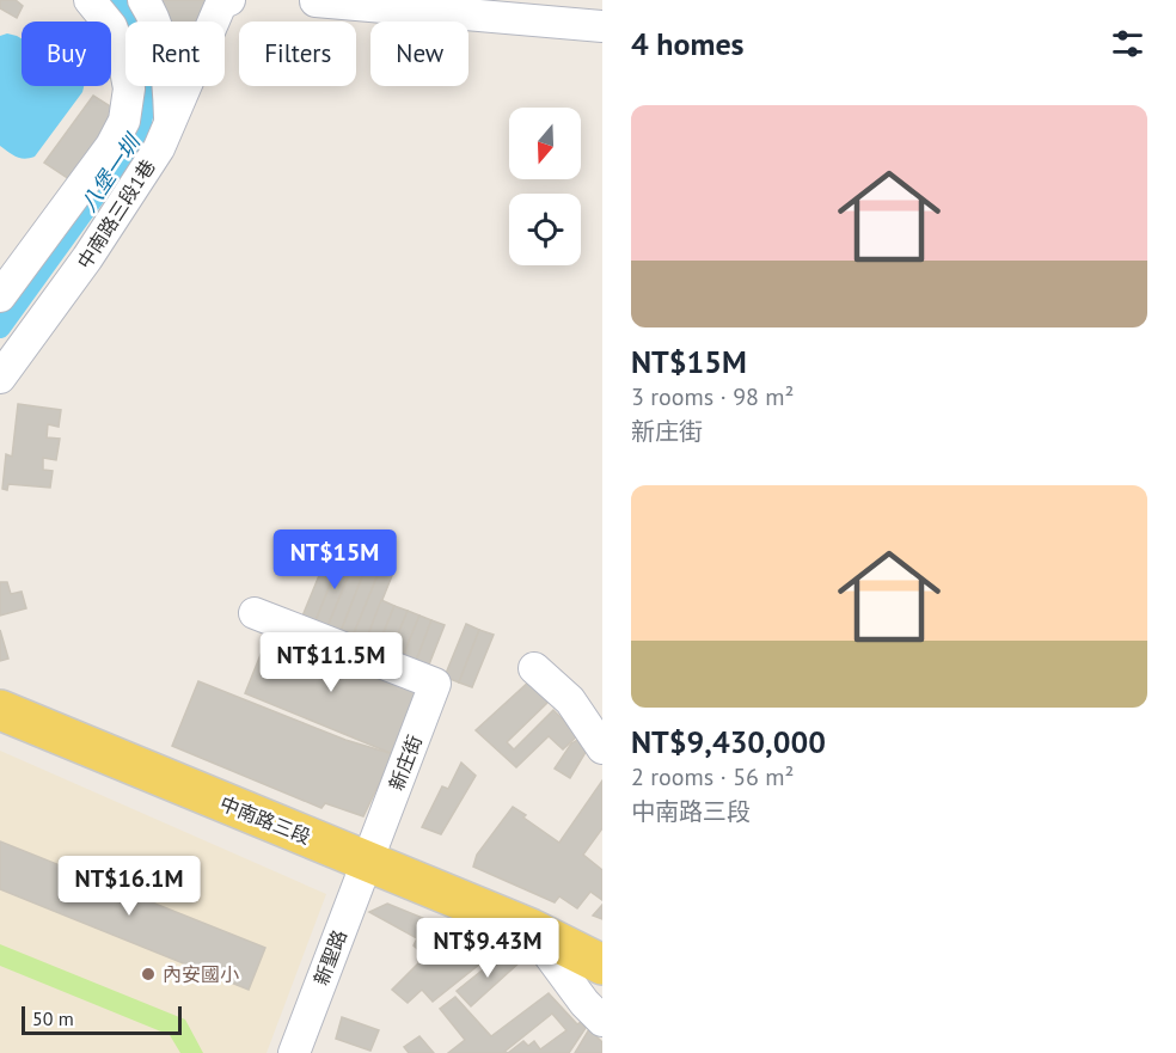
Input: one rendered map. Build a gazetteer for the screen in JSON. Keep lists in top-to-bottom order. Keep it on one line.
{"streets":{"main road":["中南路三段"],"street":["中南路三段1巷","新庄街","新聖路"]},"crossings":[["新庄街","中南路三段"],["新庄街","新聖路"],["中南路三段","新聖路"]],"water":["八堡一圳"],"places":["內安國小"],"scale_bar":"50 m","north":"bottom","page":{"heading":"4 homes","chip":["Buy","Rent","Filters","New"],"list":[{"name":"NT$15M","note":"3 rooms · 98 m² · 新庄街"},{"name":"NT$9,430,000","note":"2 rooms · 56 m² · 中南路三段"}],"price":["NT$15M","NT$11.5M","NT$16.1M","NT$9.43M"],"scale":"50 m"}}
